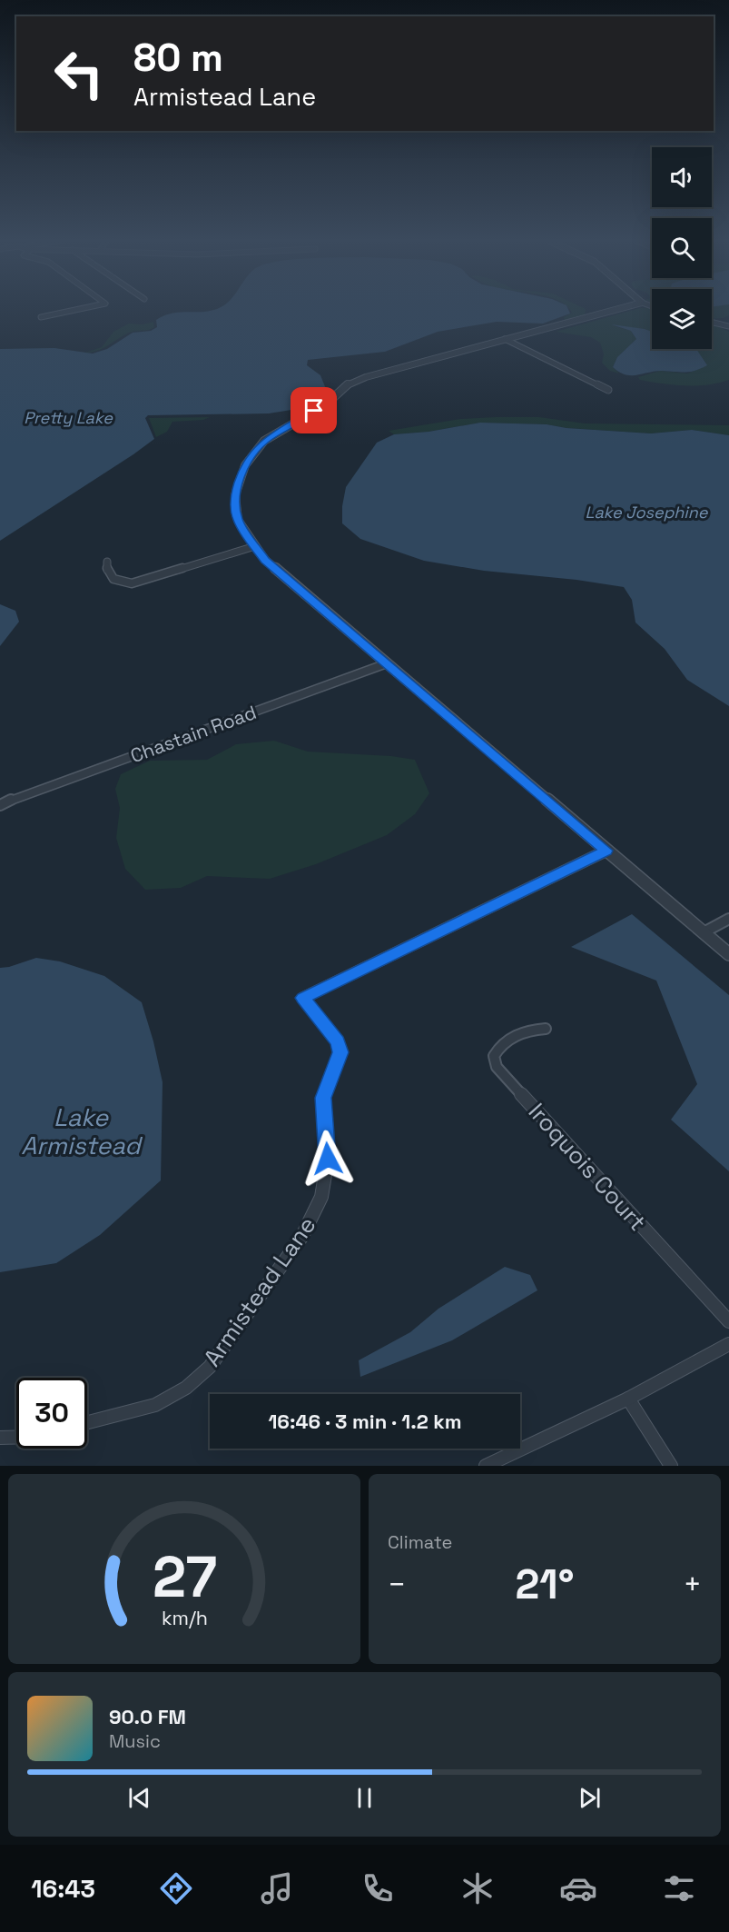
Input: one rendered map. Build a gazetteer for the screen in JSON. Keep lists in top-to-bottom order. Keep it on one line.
{"streets":{"street":["Chastain Road","Iroquois Court","Armistead Lane"]},"water":["Pretty Lake","Lake Josephine","Lake Armistead"],"page":{"turn":["80 m","Armistead Lane"],"limit":"30","trip":"16:46 · 3 min · 1.2 km","tile":"Climate","heat":["−","21°","+"],"song":["90.0 FM","Music"],"tabs":"16:43","gauge":["27","km/h"]}}
